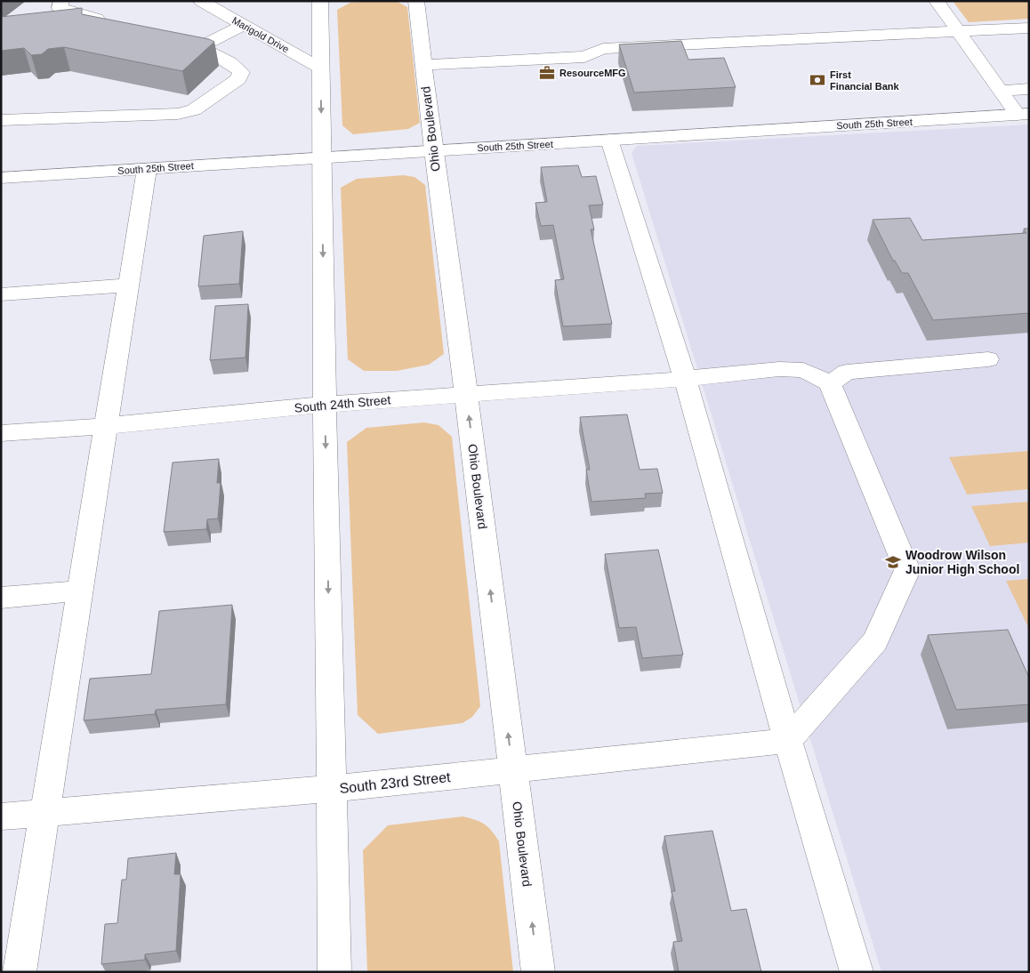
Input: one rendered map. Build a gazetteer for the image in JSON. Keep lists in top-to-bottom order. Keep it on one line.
{"streets":{"street":["Marigold Drive","South 25th Street","Ohio Boulevard","South 24th Street","South 23rd Street"]},"crossings":[["South 25th Street","Ohio Boulevard"],["Ohio Boulevard","South 24th Street"],["Ohio Boulevard","South 23rd Street"]],"places":{"office":["ResourceMFG"],"bank":["First Financial Bank"],"school or university":["Woodrow Wilson Junior High School"]}}
